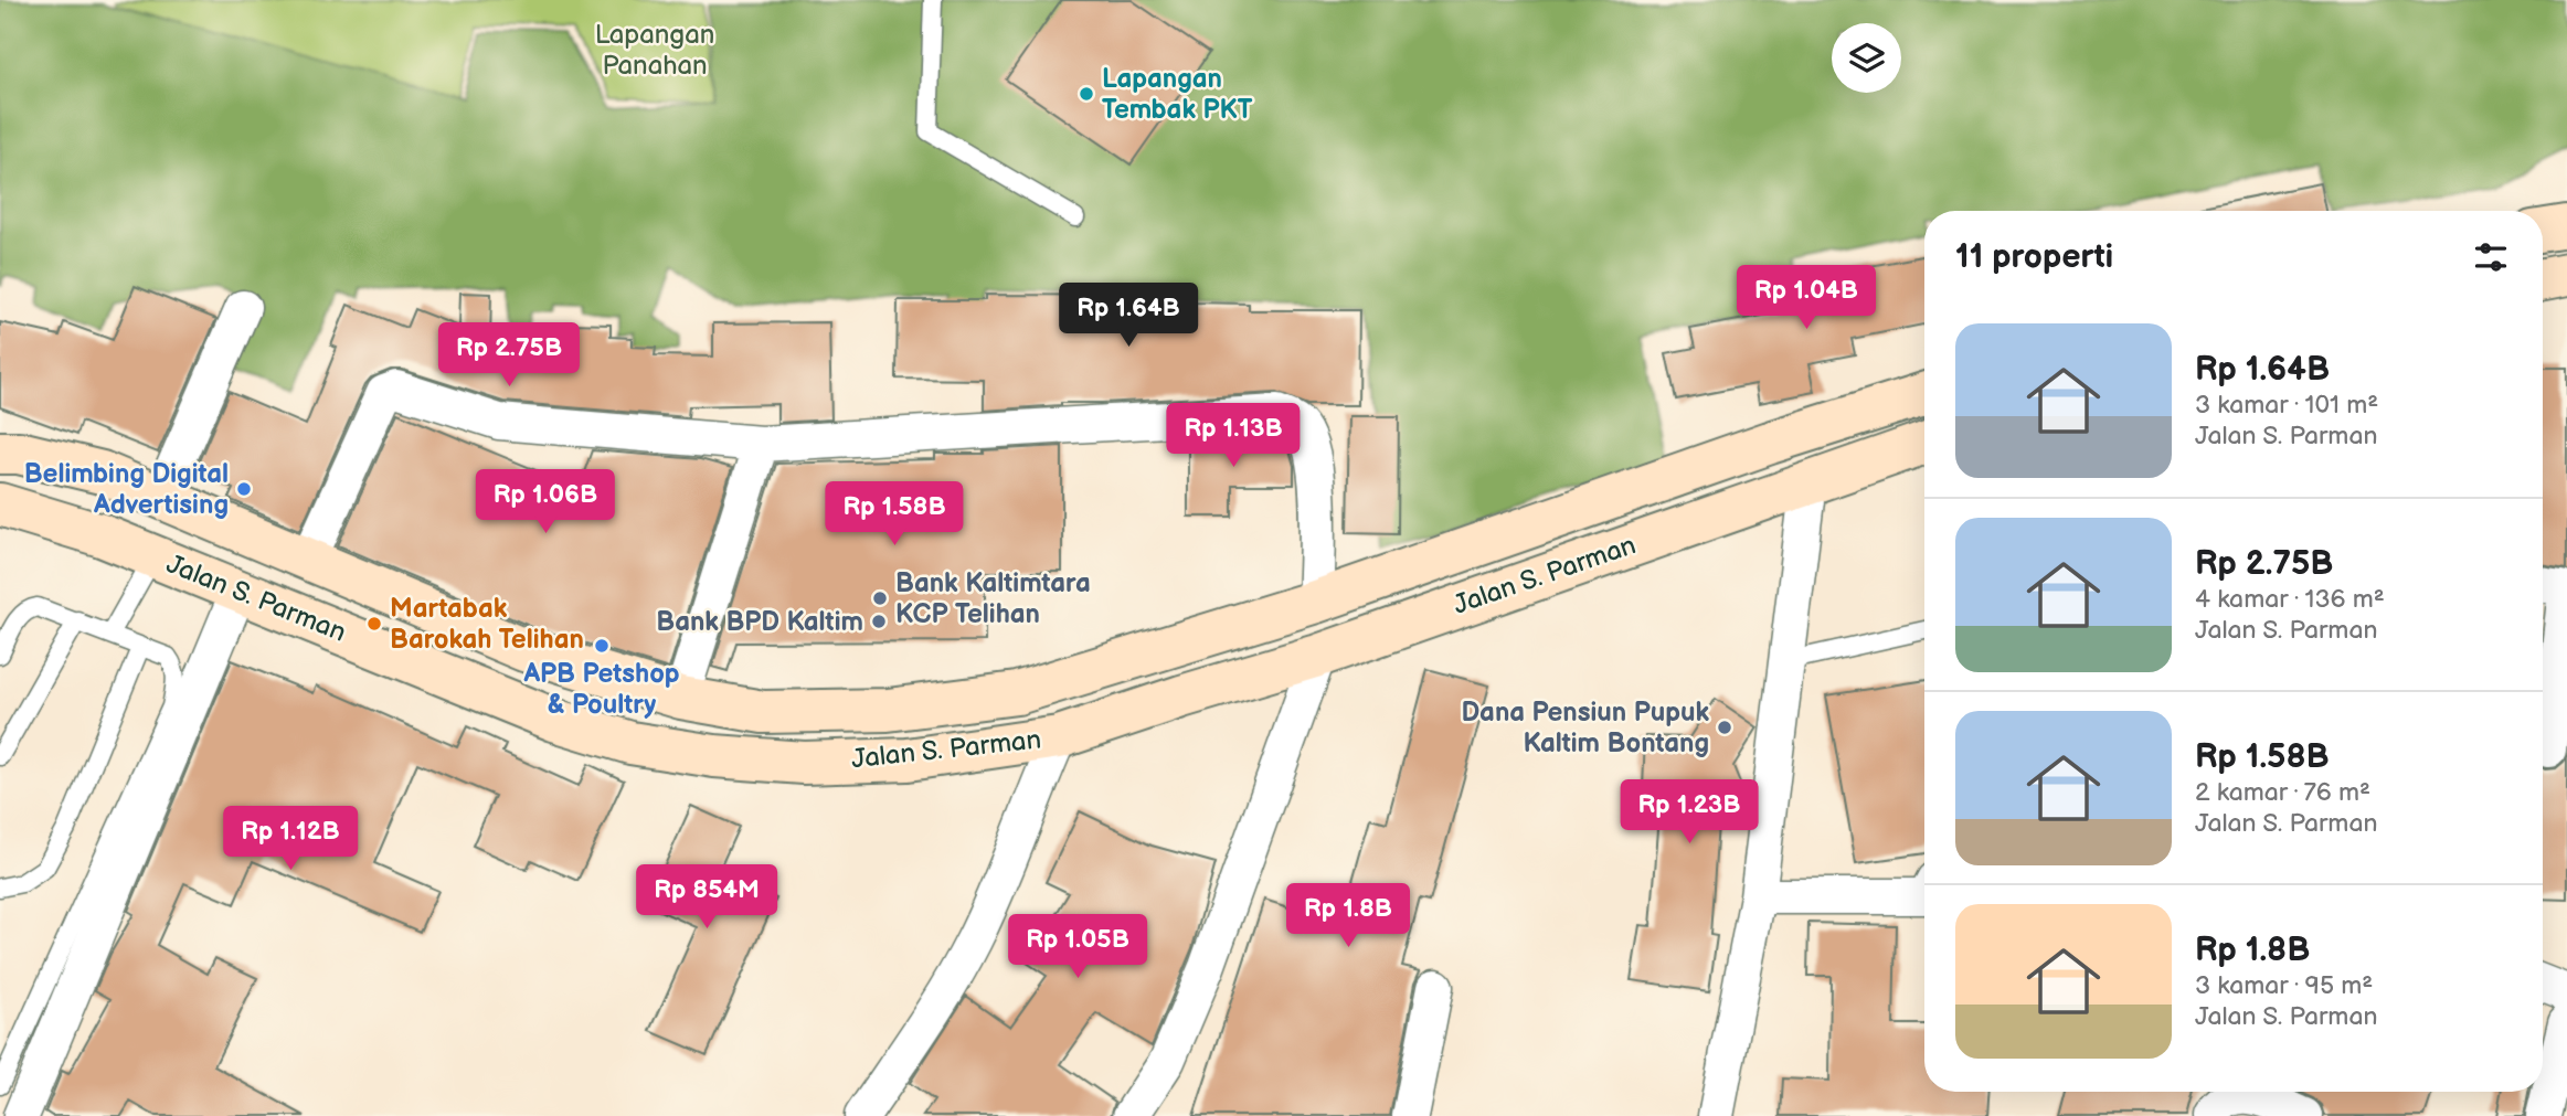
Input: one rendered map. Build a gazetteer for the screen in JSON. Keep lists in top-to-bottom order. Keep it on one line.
{"streets":{"main road":["Jalan S. Parman"]},"parks":["Lapangan Panahan"],"places":["Lapangan Tembak PKT","Belimbing Digital Advertising","Bank Kaltimtara KCP Telihan","Bank BPD Kaltim","Martabak Barokah Telihan","APB Petshop & Poultry","Dana Pensiun Pupuk Kaltim Bontang"],"page":{"heading":"11 properti","price":["Rp 1.04B","Rp 1.64B","Rp 2.75B","Rp 1.13B","Rp 1.06B","Rp 1.58B","Rp 1.23B","Rp 1.12B","Rp 854M","Rp 1.8B","Rp 1.05B"],"list":[{"name":"Rp 1.64B","note":"3 kamar · 101 m² · Jalan S. Parman"},{"name":"Rp 2.75B","note":"4 kamar · 136 m² · Jalan S. Parman"},{"name":"Rp 1.58B","note":"2 kamar · 76 m² · Jalan S. Parman"},{"name":"Rp 1.8B","note":"3 kamar · 95 m² · Jalan S. Parman"}]}}
